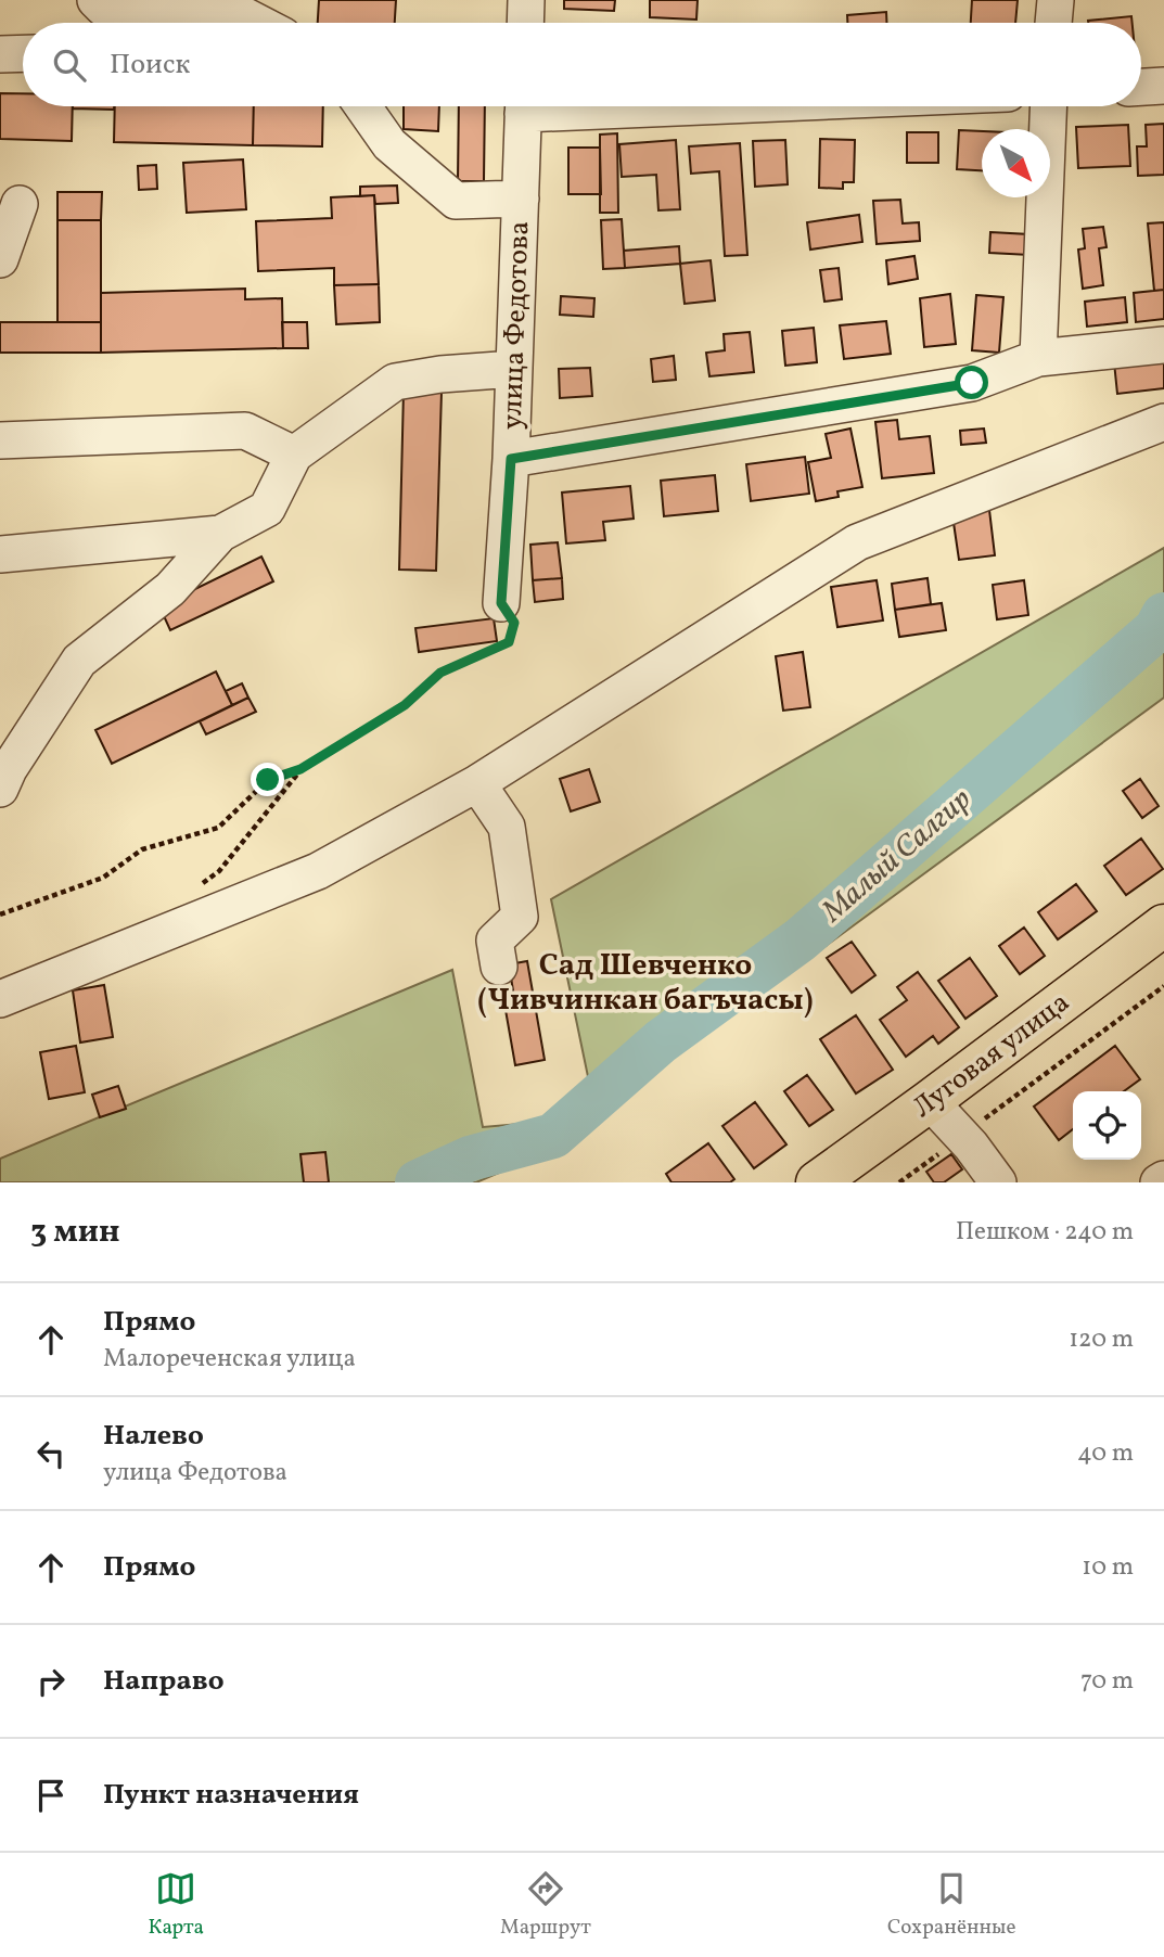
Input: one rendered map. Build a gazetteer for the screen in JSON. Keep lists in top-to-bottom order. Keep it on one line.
{"streets":{"main road":["Луговая улица"],"street":["улица Федотова"]},"districts":["Сад Шевченко (Чивчинкан багъчасы)"],"water":["Малый Салгир"],"north":"bottom right","page":{"search":"Поиск","heading":["3 мин","Пешком · 240 m"],"list":[["Прямо","Малореченская улица","120 m"],["Налево","улица Федотова","40 m"],["Прямо","10 m"],["Направо","70 m"],"Пункт назначения"],"nav":["Карта","Маршрут","Сохранённые"]}}
